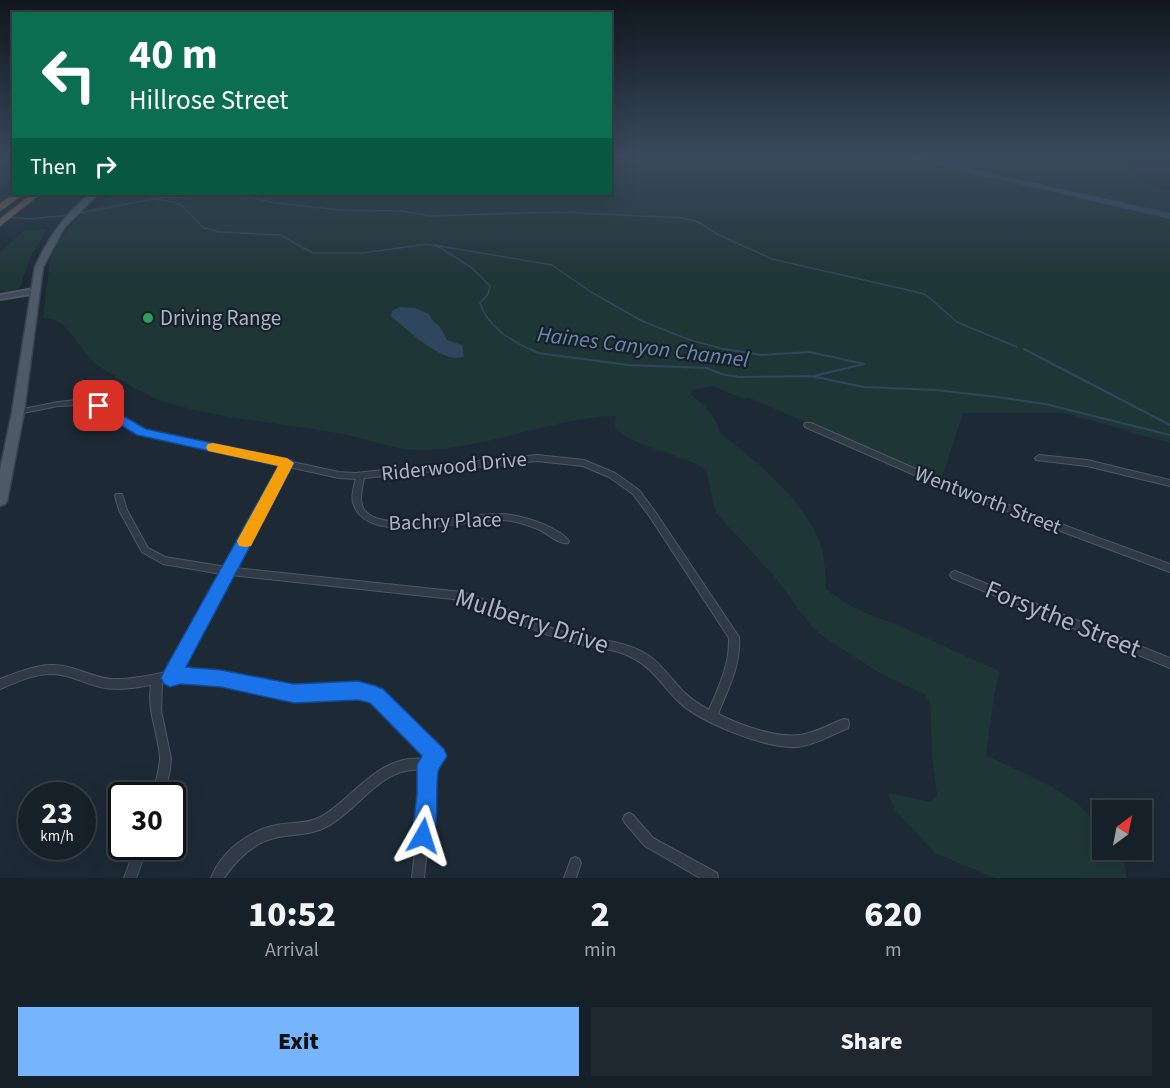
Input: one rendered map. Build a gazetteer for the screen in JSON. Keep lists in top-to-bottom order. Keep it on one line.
{"streets":{"street":["Riderwood Drive","Wentworth Street","Bachry Place","Forsythe Street","Mulberry Drive"]},"crossings":[["Riderwood Drive","Bachry Place"],["Riderwood Drive","Mulberry Drive"]],"water":["Haines Canyon Channel"],"places":["Driving Range"],"north":"top right","page":{"turn":["40 m","Hillrose Street"],"then":"Then","speed":"23 km/h","limit":"30","eta":["10:52","Arrival","2","min","620","m"],"buttons":["Exit","Share"]}}
